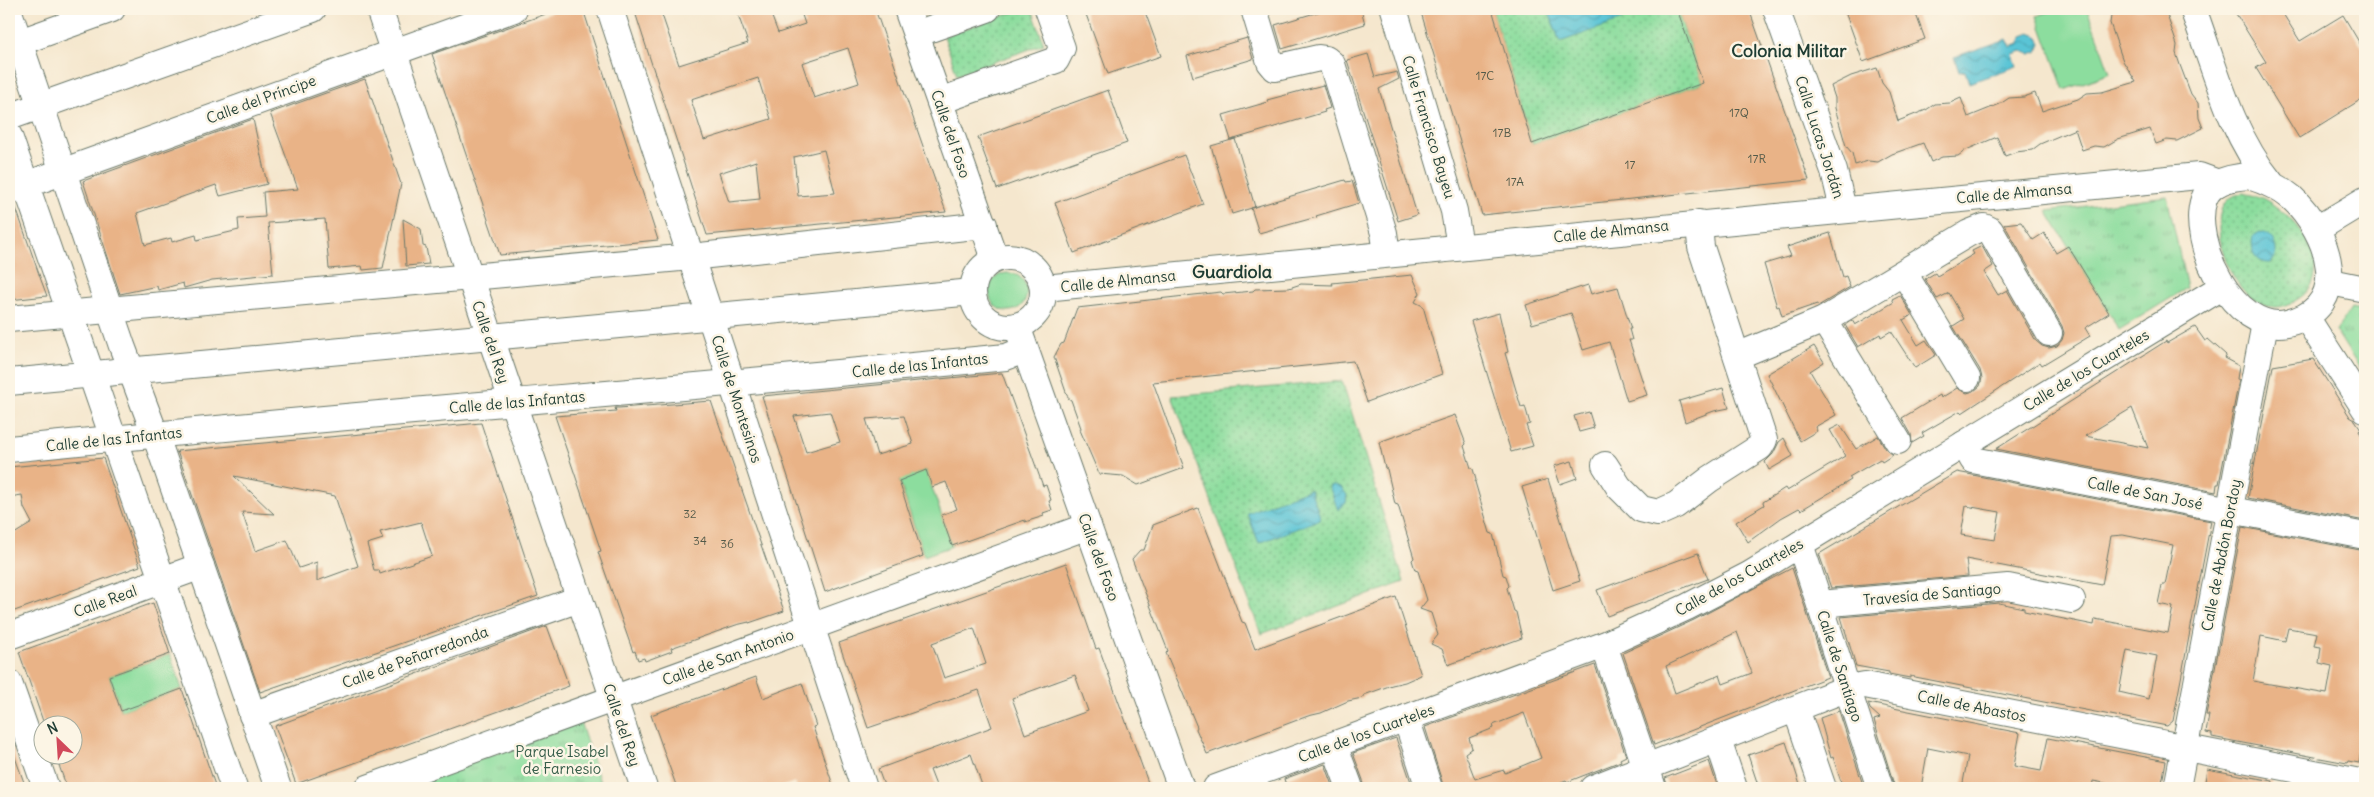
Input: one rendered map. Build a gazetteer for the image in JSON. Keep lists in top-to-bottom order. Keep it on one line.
{"streets":{"street":["Calle del Príncipe","Calle Francisco Bayeu","Calle del Foso","Calle Lucas Jordán","Calle de Almansa","Calle del Rey","Calle de las Infantas","Calle de los Cuarteles","Calle de Montesinos","Calle de San José","Calle de Abdón Bordoy","Travesía de Santiago","Calle Real","Calle de Peñarredonda","Calle de San Antonio","Calle de Santiago","Calle de Abastos"]},"crossings":[["Calle del Príncipe","Calle del Rey"],["Calle Francisco Bayeu","Calle de Almansa"],["Calle del Foso","Calle de Almansa"],["Calle del Foso","Calle de las Infantas"],["Calle del Foso","Calle de San Antonio"],["Calle Lucas Jordán","Calle de Almansa"],["Calle de Almansa","Calle de las Infantas"],["Calle de Almansa","Calle de los Cuarteles"],["Calle de Almansa","Calle de Abdón Bordoy"],["Calle del Rey","Calle de las Infantas"],["Calle del Rey","Calle de Peñarredonda"],["Calle del Rey","Calle de San Antonio"],["Calle de las Infantas","Calle de Montesinos"],["Calle de los Cuarteles","Calle de San José"],["Calle de los Cuarteles","Calle de Abdón Bordoy"],["Calle de los Cuarteles","Calle de Santiago"],["Calle de Montesinos","Calle de San Antonio"],["Calle de San José","Calle de Abdón Bordoy"],["Calle de Abdón Bordoy","Calle de Abastos"],["Travesía de Santiago","Calle de Santiago"],["Calle de Santiago","Calle de Abastos"]],"districts":["Colonia Militar","Guardiola"],"parks":["Parque Isabel de Farnesio"],"house_numbers":["17C","17Q","17B","17R","17","17A","32","34","36"],"north":"top left"}
